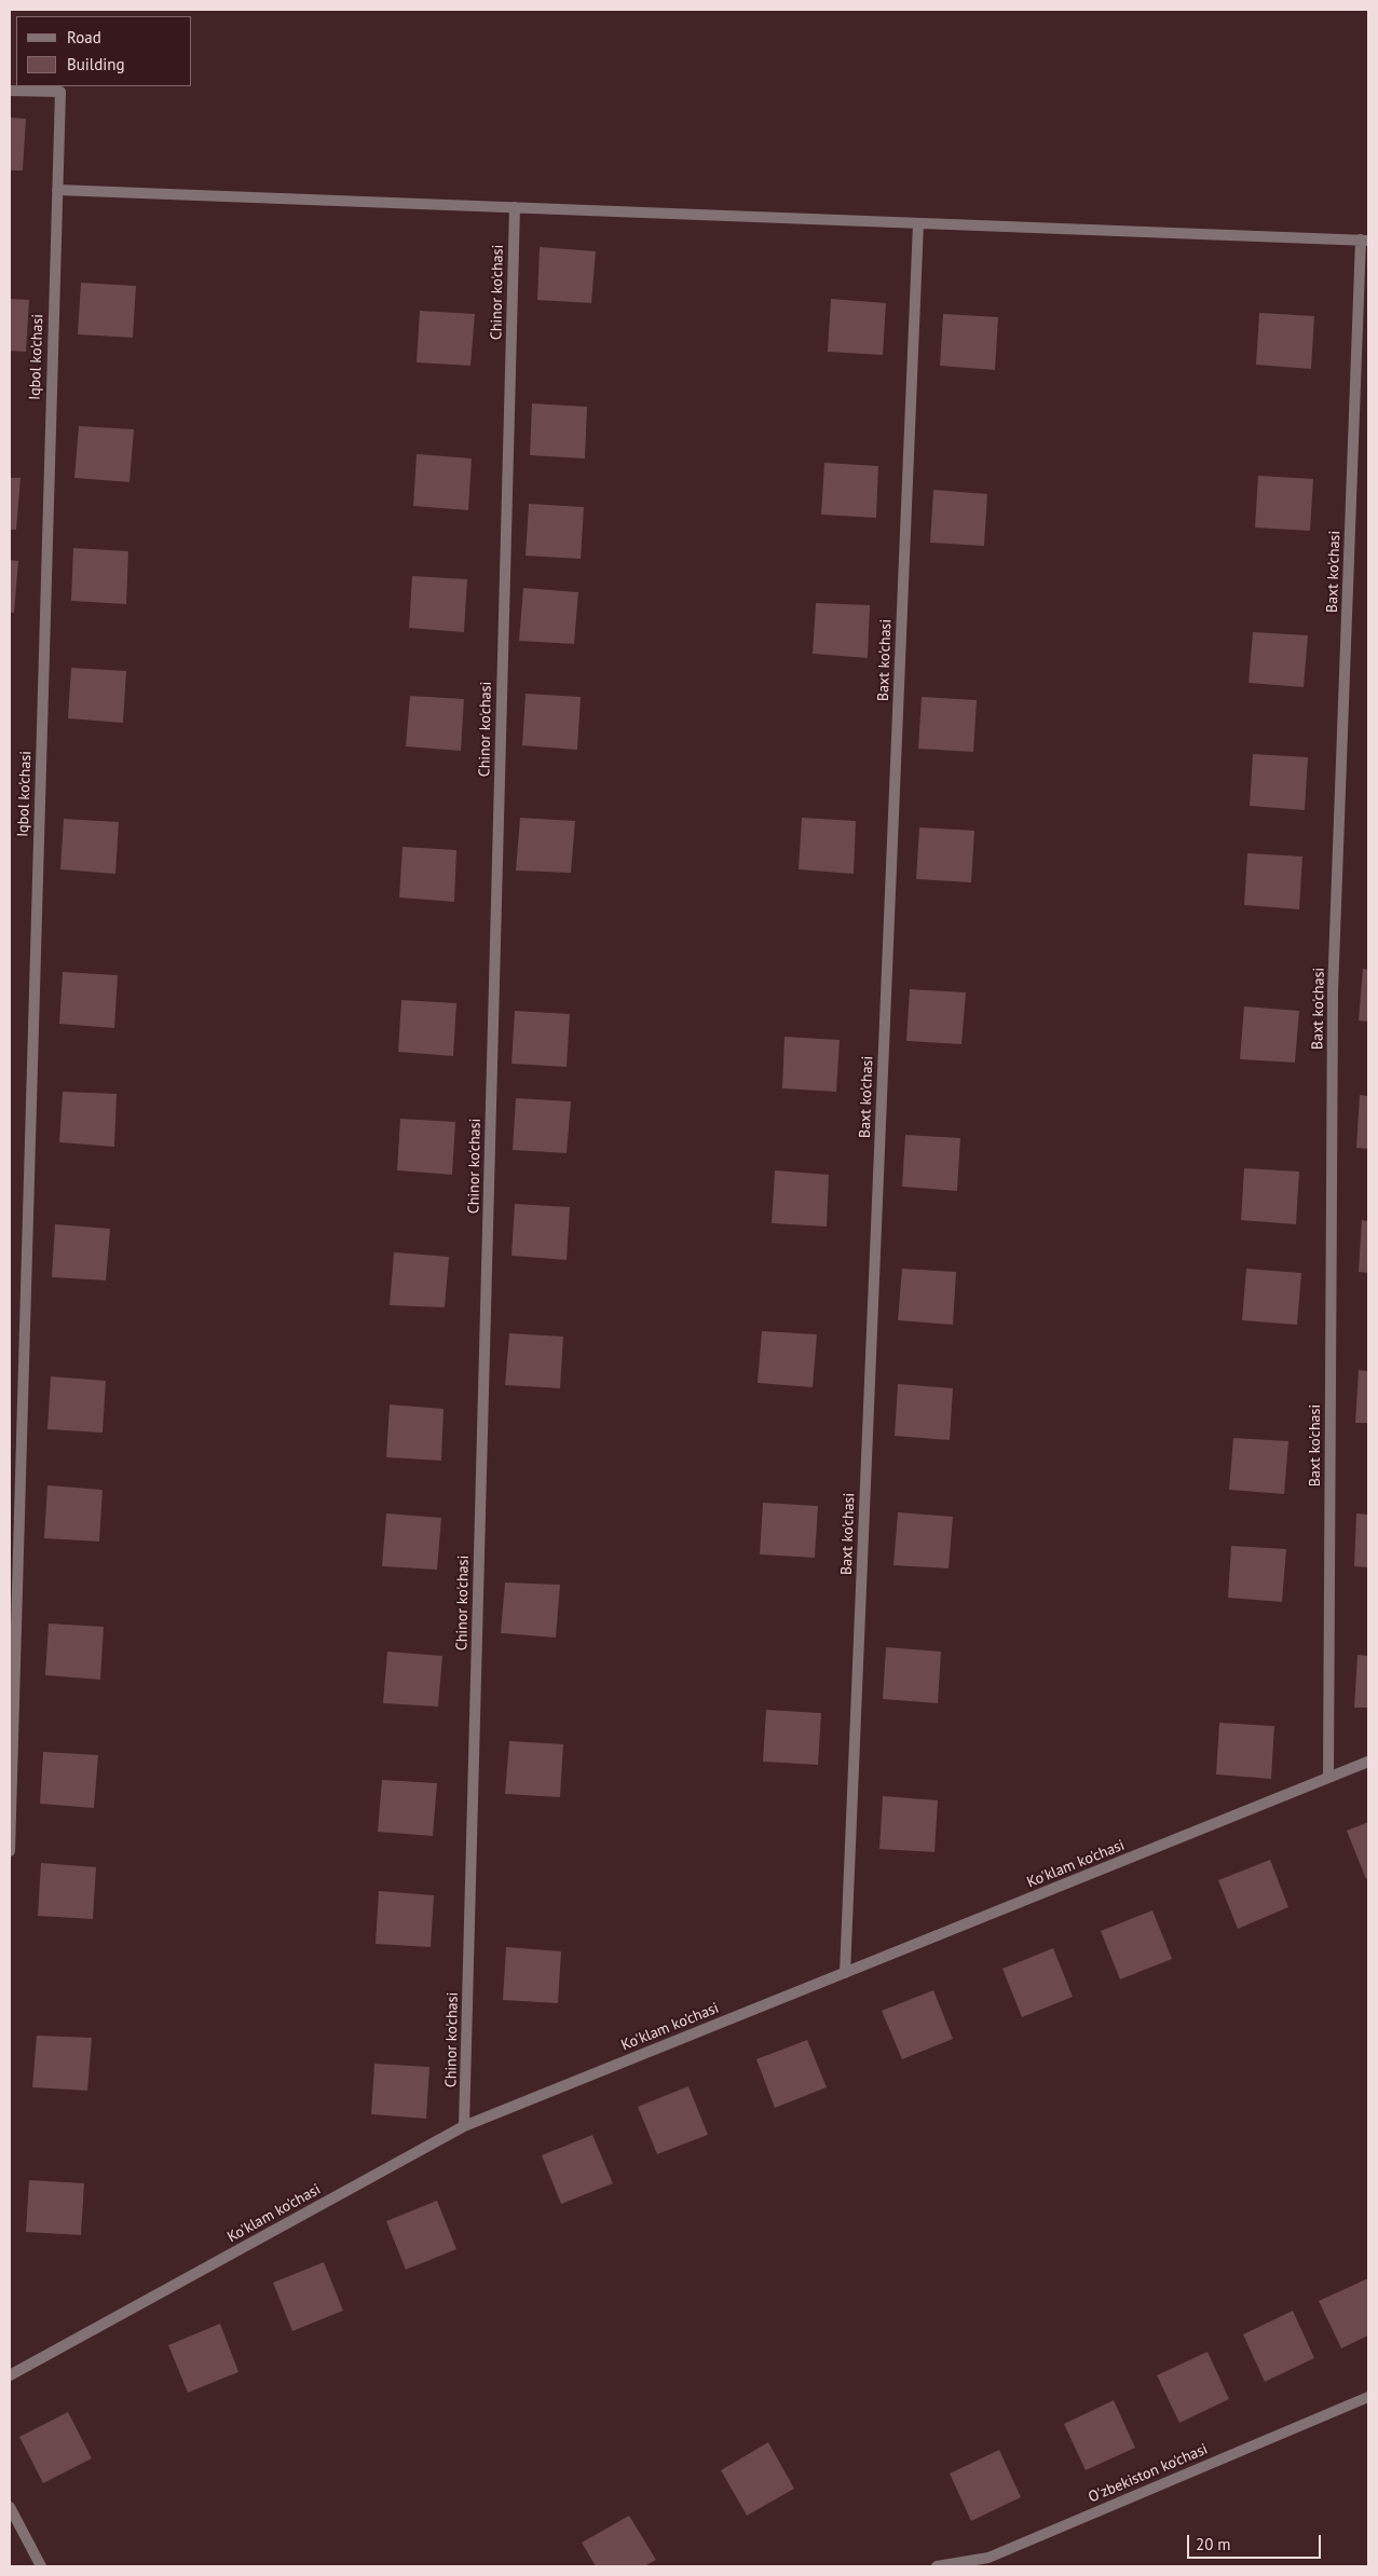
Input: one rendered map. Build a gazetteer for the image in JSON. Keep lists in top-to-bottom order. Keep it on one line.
{"streets":{"street":["Chinor ko'chasi","Iqbol ko'chasi","Baxt ko'chasi","Ko'klam ko'chasi","O'zbekiston ko'chasi"]},"crossings":[["Chinor ko'chasi","Ko'klam ko'chasi"],["Baxt ko'chasi","Ko'klam ko'chasi"]],"legend":["Road","Building"],"scale_bar":"20 m"}
